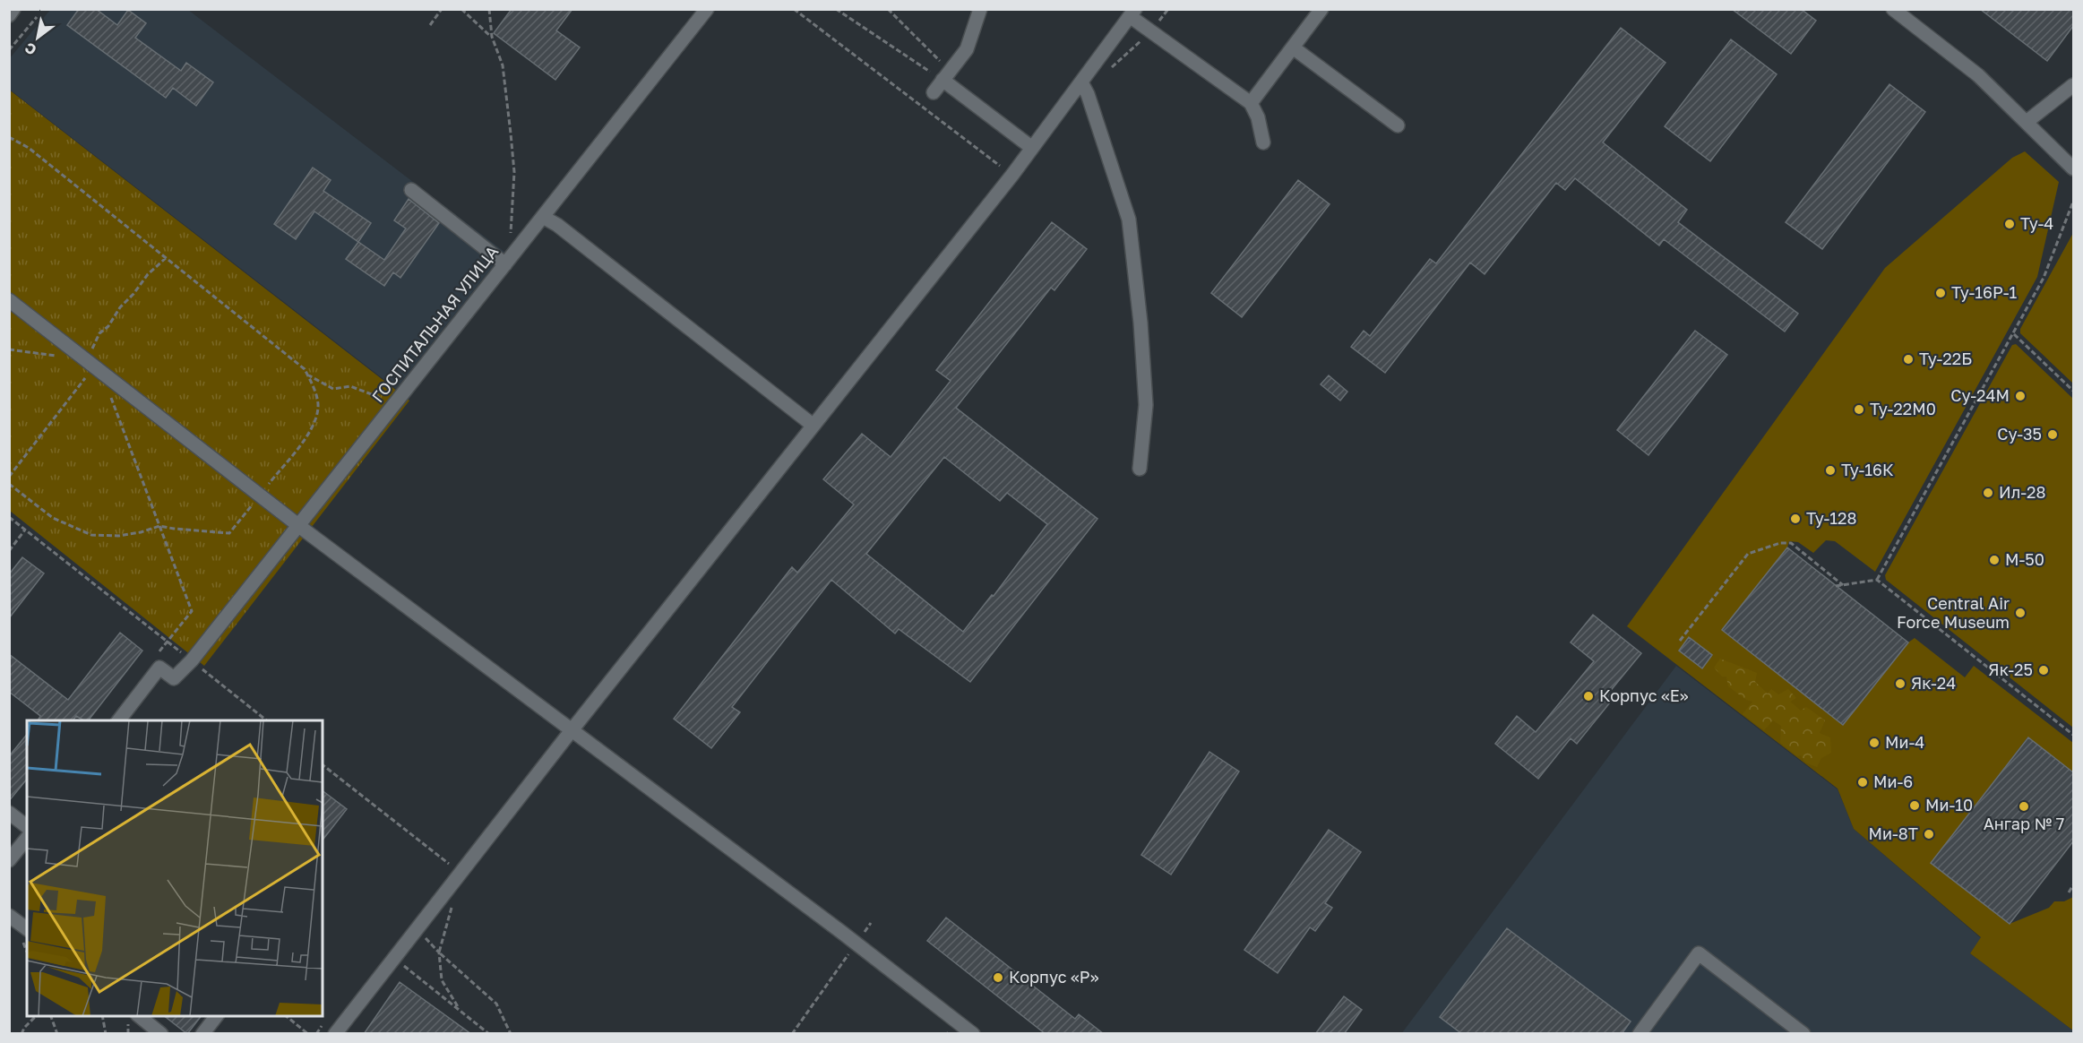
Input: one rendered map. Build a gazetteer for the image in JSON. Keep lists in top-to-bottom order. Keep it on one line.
{"streets":{"street":["ГОСПИТАЛЬНАЯ УЛИЦА"]},"places":["Ту-4","Ту-16Р-1","Ту-22Б","Су-24М","Ту-22М0","Су-35","Ту-16К","Ил-28","Ту-128","М-50","Central Air Force Museum","Як-25","Як-24","Корпус «Е»","Ми-4","Ми-6","Ми-10","Ангар № 7","Ми-8Т","Корпус «Р»"],"north":"bottom left"}
